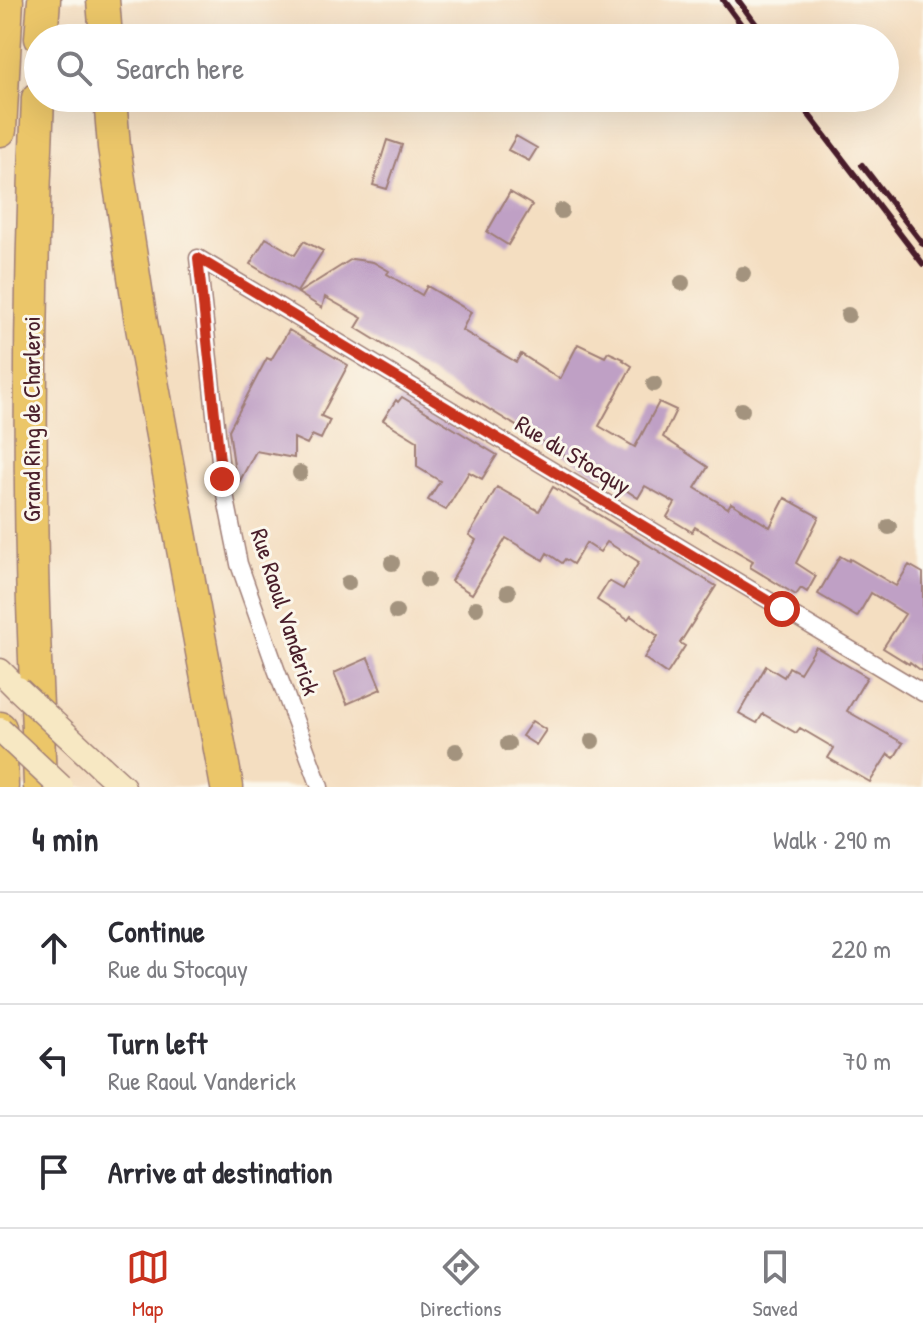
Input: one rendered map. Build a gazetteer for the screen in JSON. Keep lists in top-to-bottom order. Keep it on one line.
{"streets":{"highway":["Grand Ring de Charleroi"],"street":["Rue du Stocquy","Rue Raoul Vanderick"]},"crossings":[["Rue du Stocquy","Rue Raoul Vanderick"]],"page":{"search":"Search here","heading":["4 min","Walk · 290 m"],"list":[["Continue","Rue du Stocquy","220 m"],["Turn left","Rue Raoul Vanderick","70 m"],"Arrive at destination"],"nav":["Map","Directions","Saved"]}}
